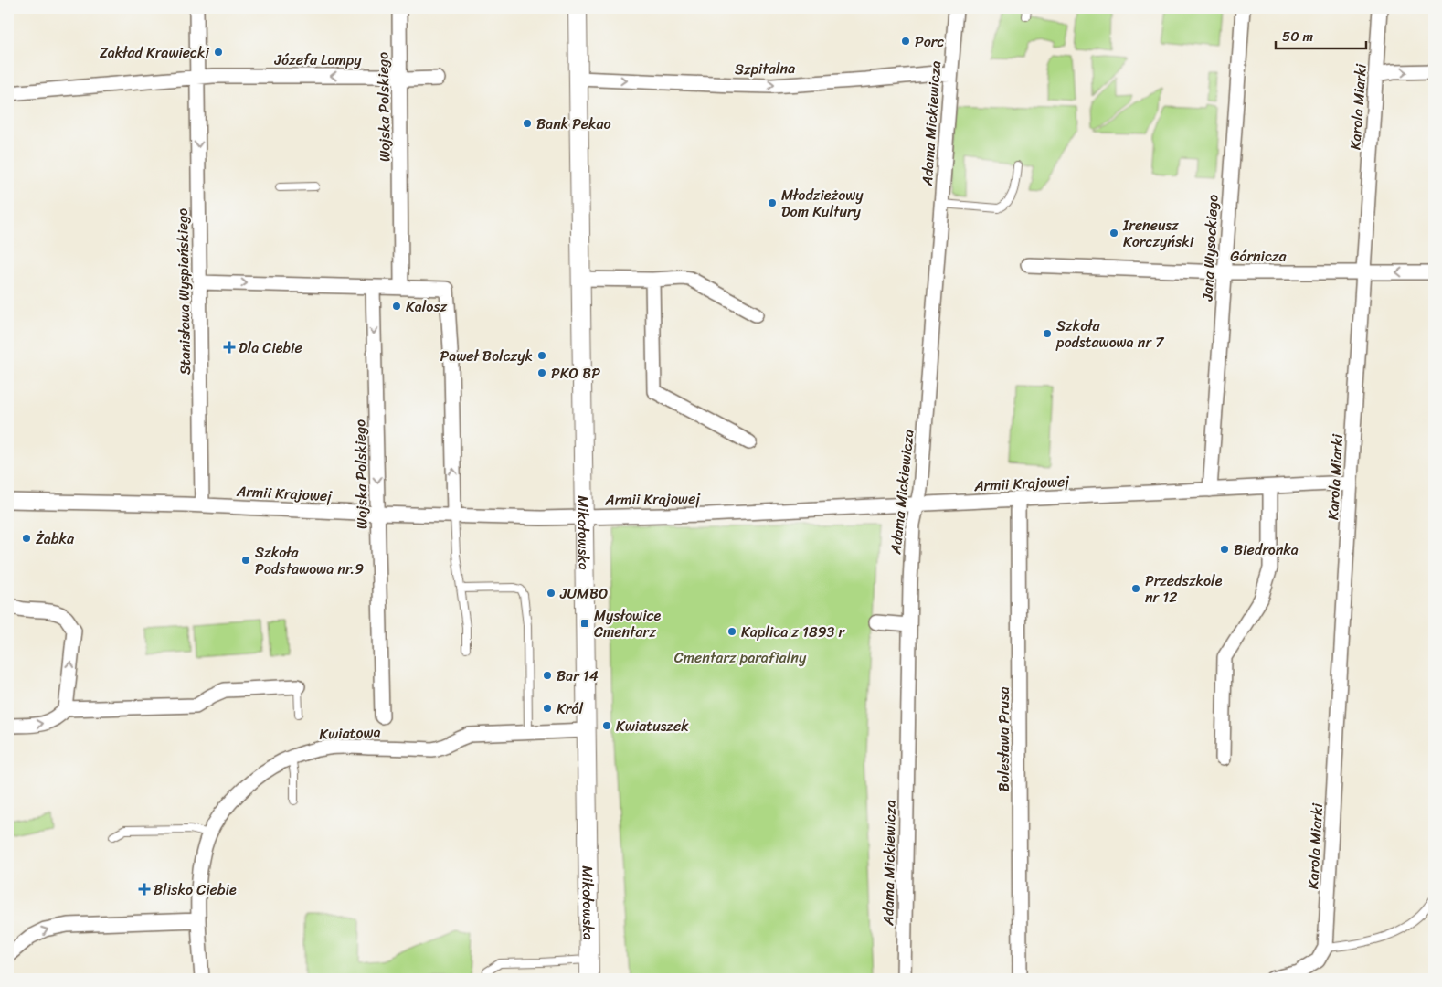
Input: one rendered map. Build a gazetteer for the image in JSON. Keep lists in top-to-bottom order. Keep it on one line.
{"streets":{"street":["Józefa Lompy","Szpitalna","Wojska Polskiego","Karola Miarki","Adama Mickiewicza","Jana Wysockiego","Górnicza","Stanisława Wyspiańskiego","Armii Krajowej","Mikołowska","Kwiatowa","Bolesława Prusa"]},"crossings":[["Józefa Lompy","Wojska Polskiego"],["Józefa Lompy","Stanisława Wyspiańskiego"],["Szpitalna","Adama Mickiewicza"],["Szpitalna","Mikołowska"],["Wojska Polskiego","Armii Krajowej"],["Karola Miarki","Górnicza"],["Karola Miarki","Armii Krajowej"],["Adama Mickiewicza","Armii Krajowej"],["Jana Wysockiego","Górnicza"],["Jana Wysockiego","Armii Krajowej"],["Stanisława Wyspiańskiego","Armii Krajowej"],["Armii Krajowej","Mikołowska"],["Armii Krajowej","Bolesława Prusa"],["Mikołowska","Kwiatowa"]],"one_way":["Józefa Lompy","Szpitalna","Stanisława Wyspiańskiego"],"parks":["Cmentarz parafialny"],"places":{"other":["Porc","Zakład Krawiecki","Bank Pekao","Młodzieżowy Dom Kultury","Ireneusz Korczyński","Kalosz","Szkoła podstawowa nr 7","Paweł Bolczyk","PKO BP","Żabka","Biedronka","Szkoła Podstawowa nr.9","Przedszkole nr 12","JUMBO","Kaplica z 1893 r","Bar 14","Król","Kwiatuszek"],"health":["Dla Ciebie","Blisko Ciebie"],"transit":["Mysłowice Cmentarz"]},"scale_bar":"50 m"}
